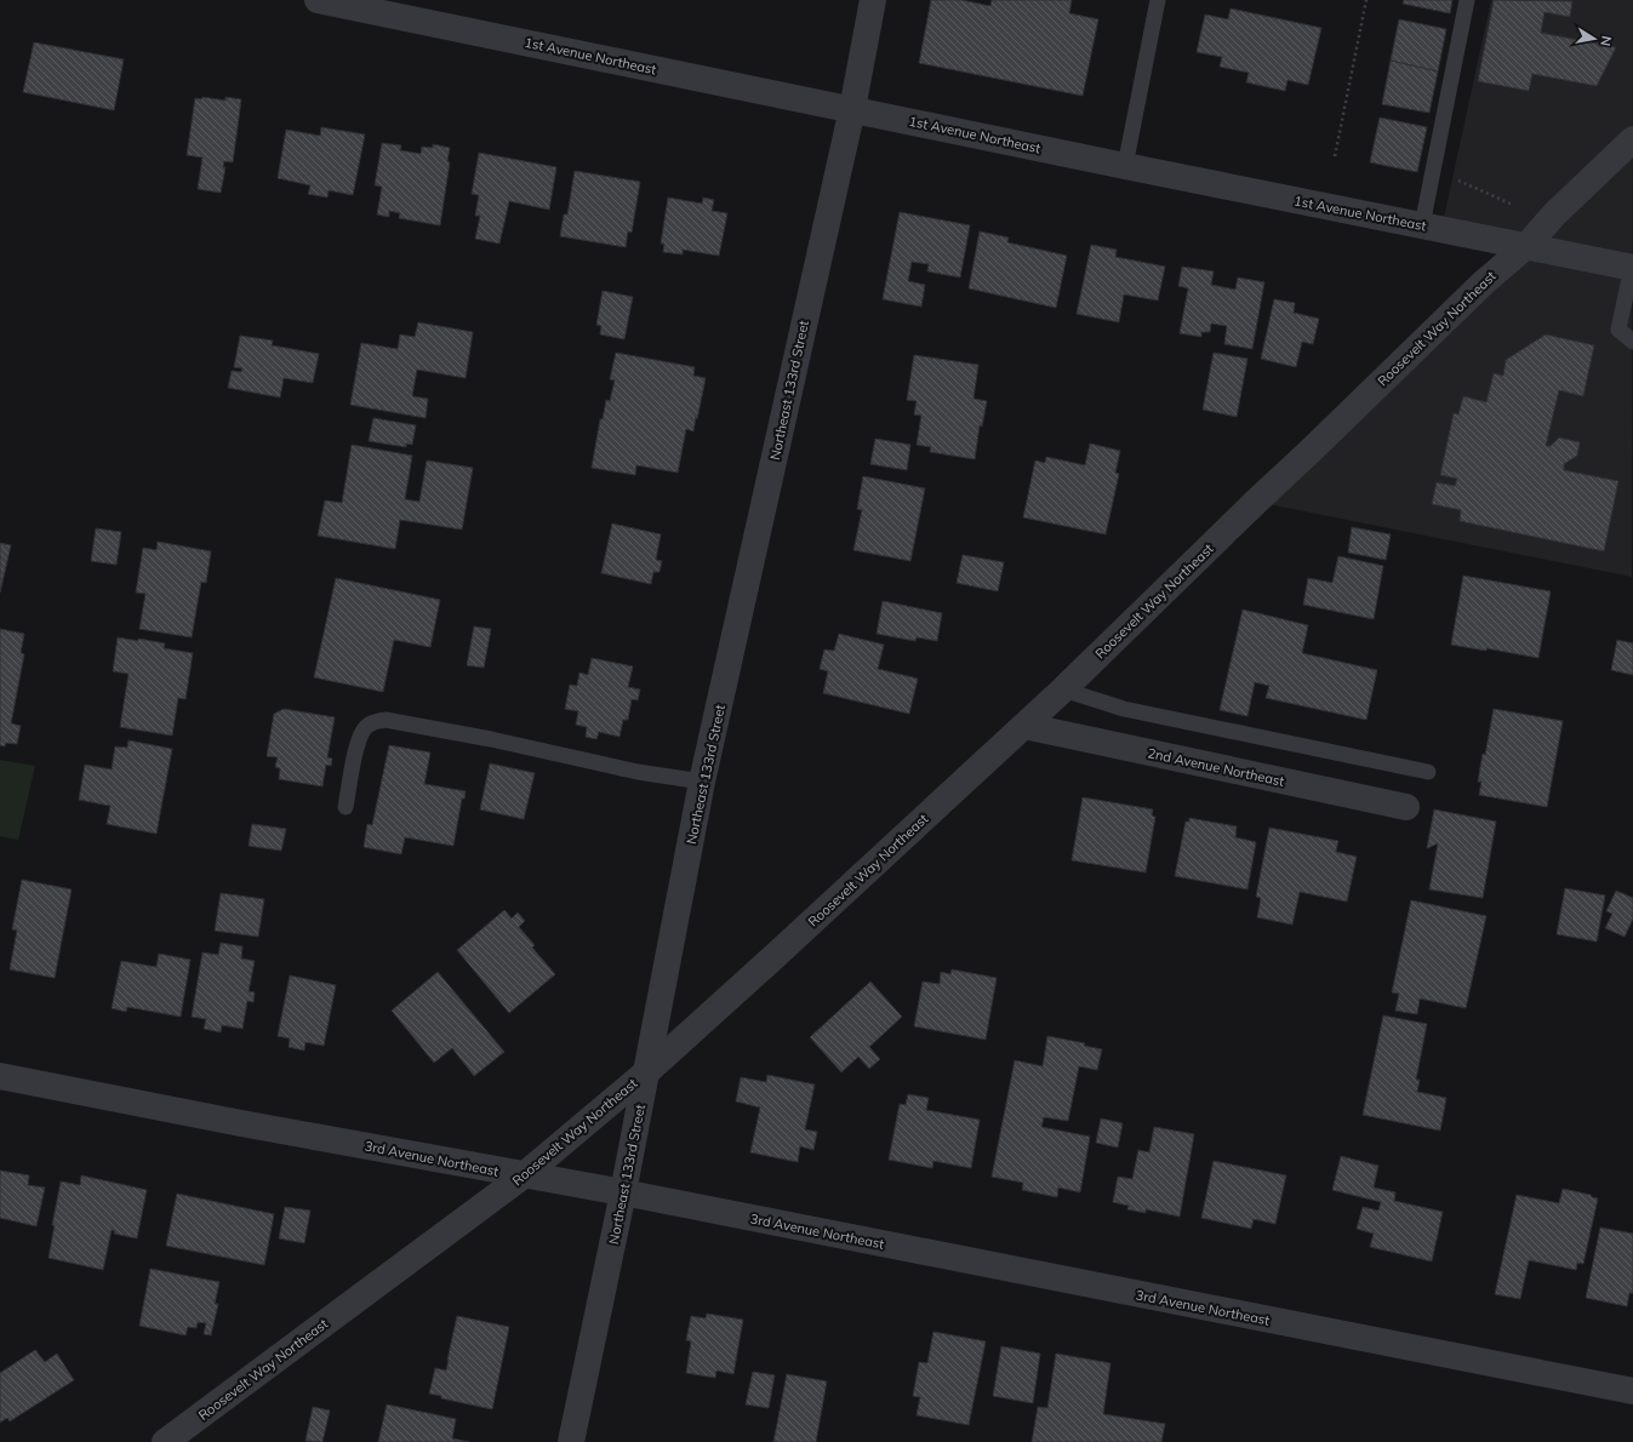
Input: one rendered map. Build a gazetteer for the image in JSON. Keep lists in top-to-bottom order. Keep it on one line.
{"streets":{"street":["1st Avenue Northeast","Roosevelt Way Northeast","Northeast 133rd Street","2nd Avenue Northeast","3rd Avenue Northeast"]},"crossings":[["1st Avenue Northeast","Roosevelt Way Northeast"],["1st Avenue Northeast","Northeast 133rd Street"],["Roosevelt Way Northeast","Northeast 133rd Street"],["Roosevelt Way Northeast","2nd Avenue Northeast"],["Roosevelt Way Northeast","3rd Avenue Northeast"],["Northeast 133rd Street","3rd Avenue Northeast"]],"north":"right"}
